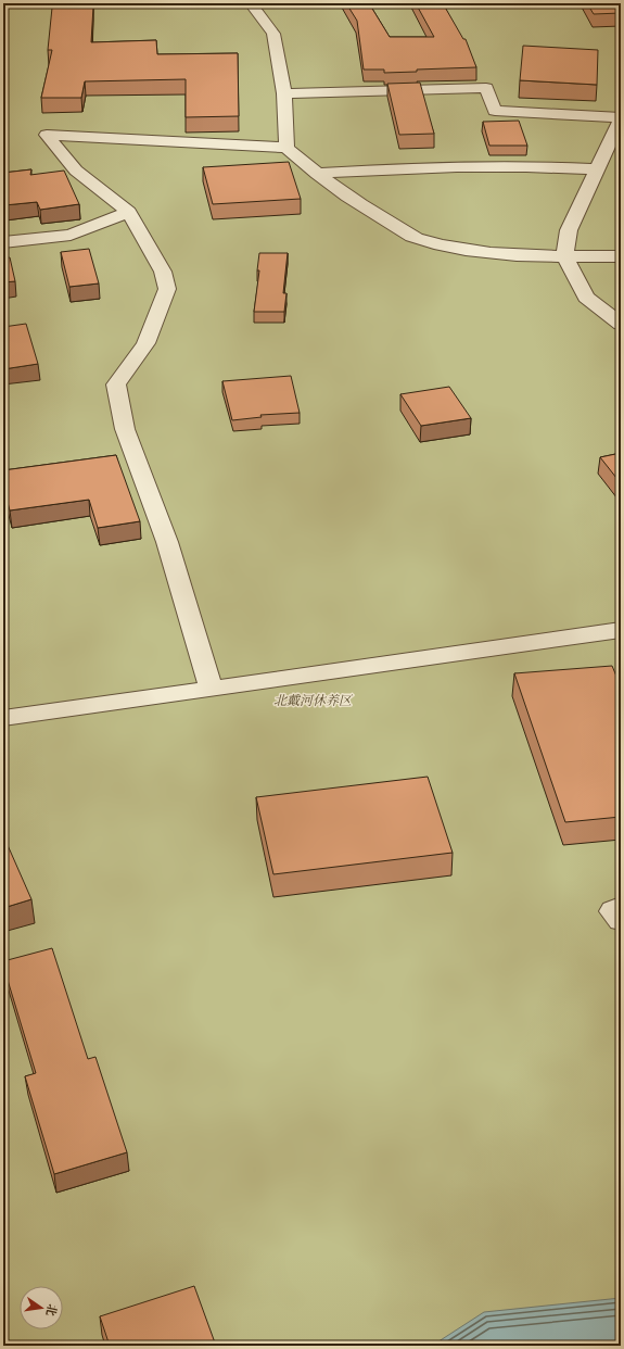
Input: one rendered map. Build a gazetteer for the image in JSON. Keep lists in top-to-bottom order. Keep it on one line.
{"parks":["北戴河休养区"],"north":"right"}
